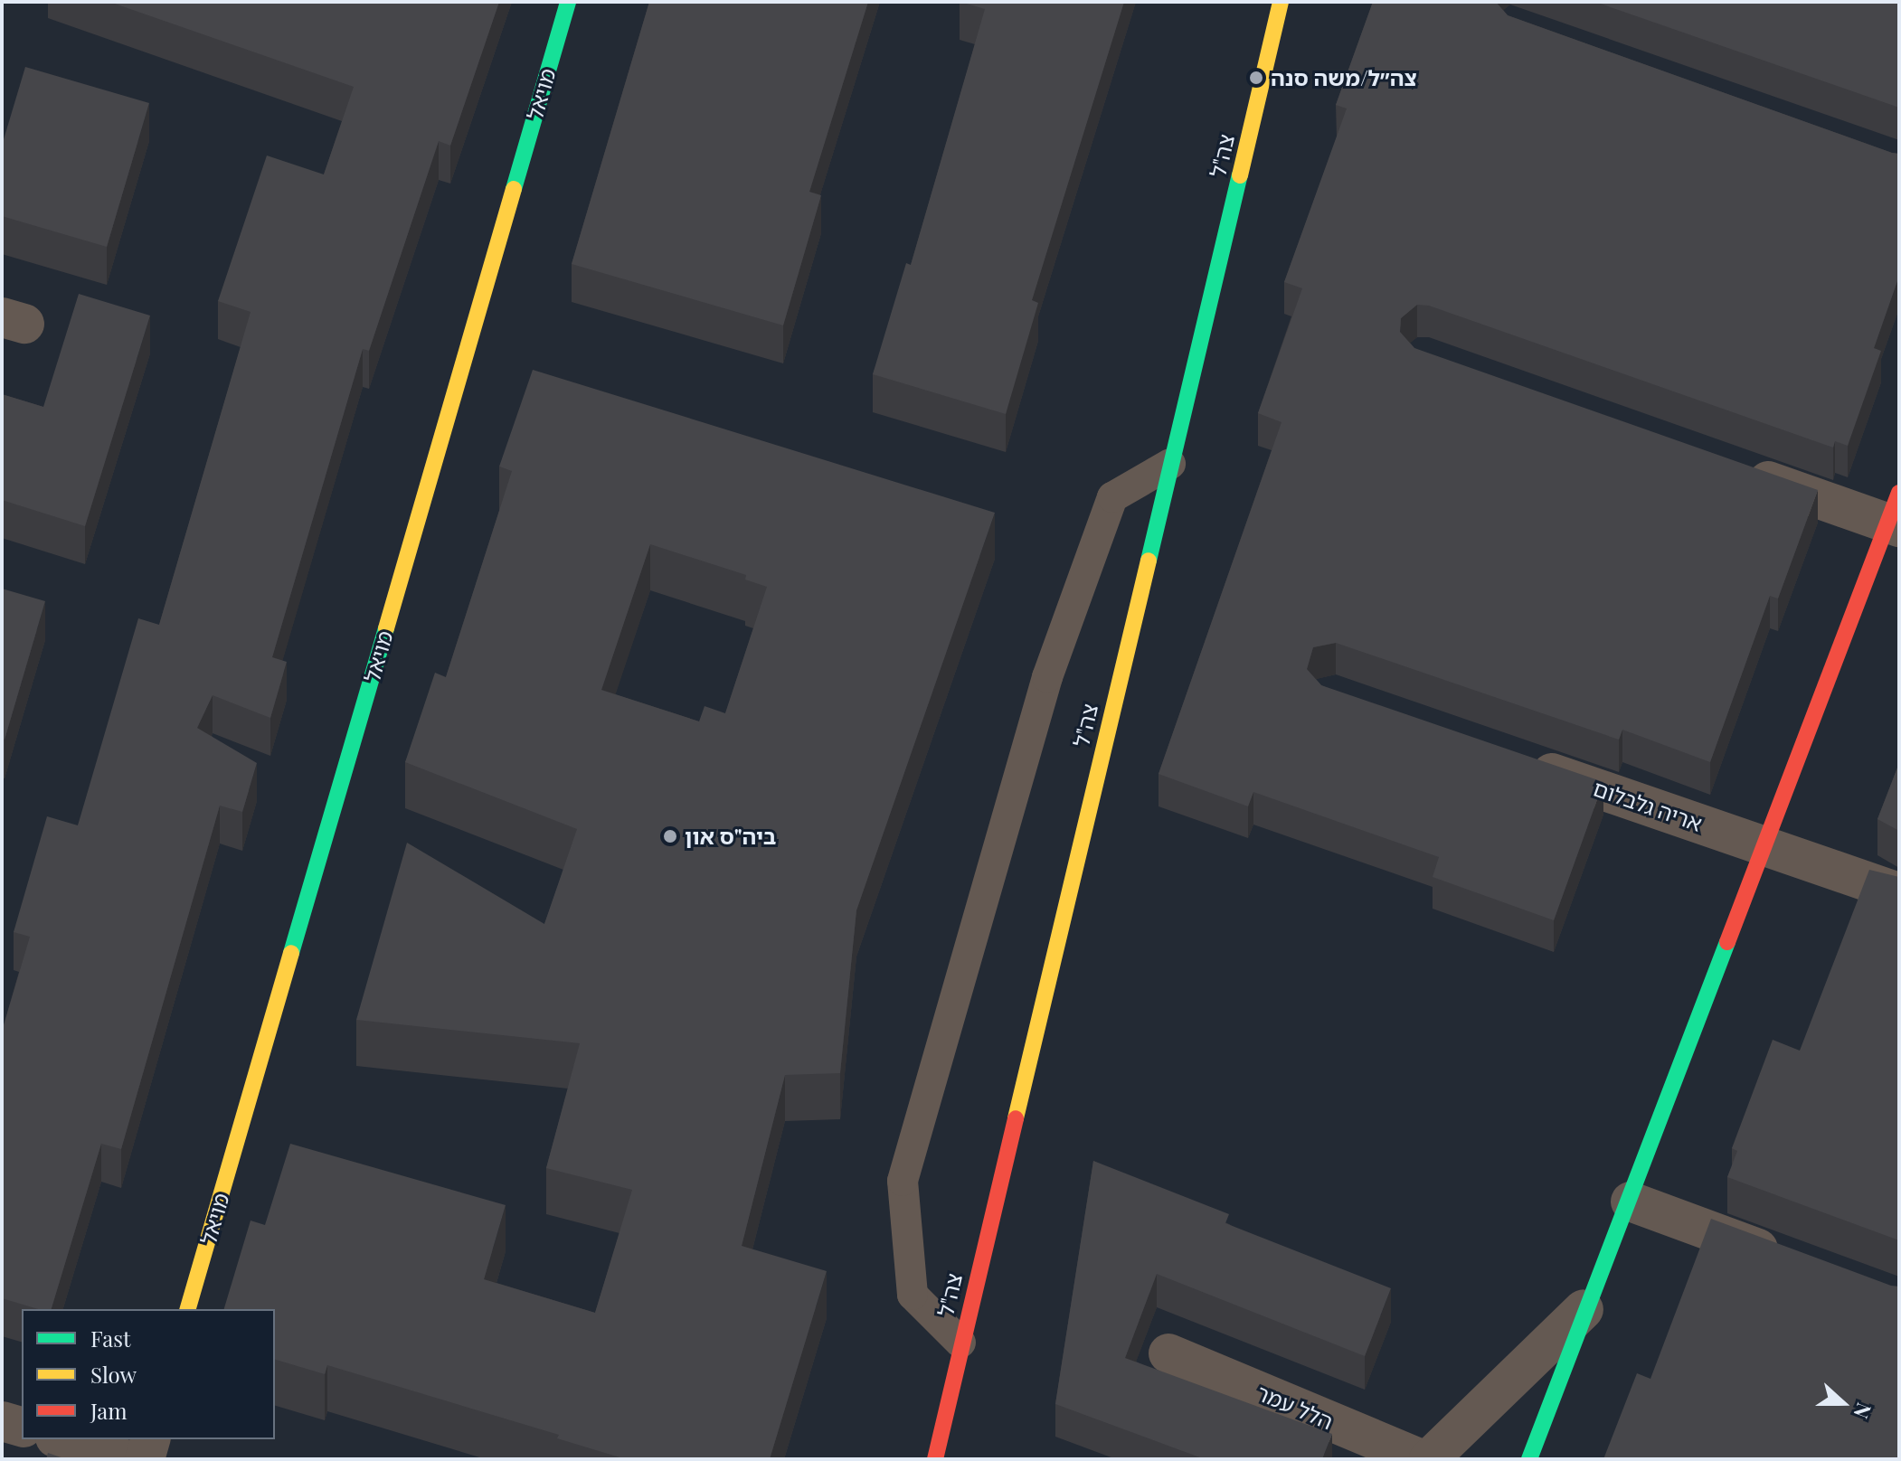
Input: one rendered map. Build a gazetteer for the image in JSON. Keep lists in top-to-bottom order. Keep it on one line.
{"streets":{"street":["מויאל","צה\"ל","אריה גלבלום","הלל עמר"]},"places":["צה״ל/משה סנה","ביה\"ס און"],"legend":["Fast","Slow","Jam"],"north":"right"}
